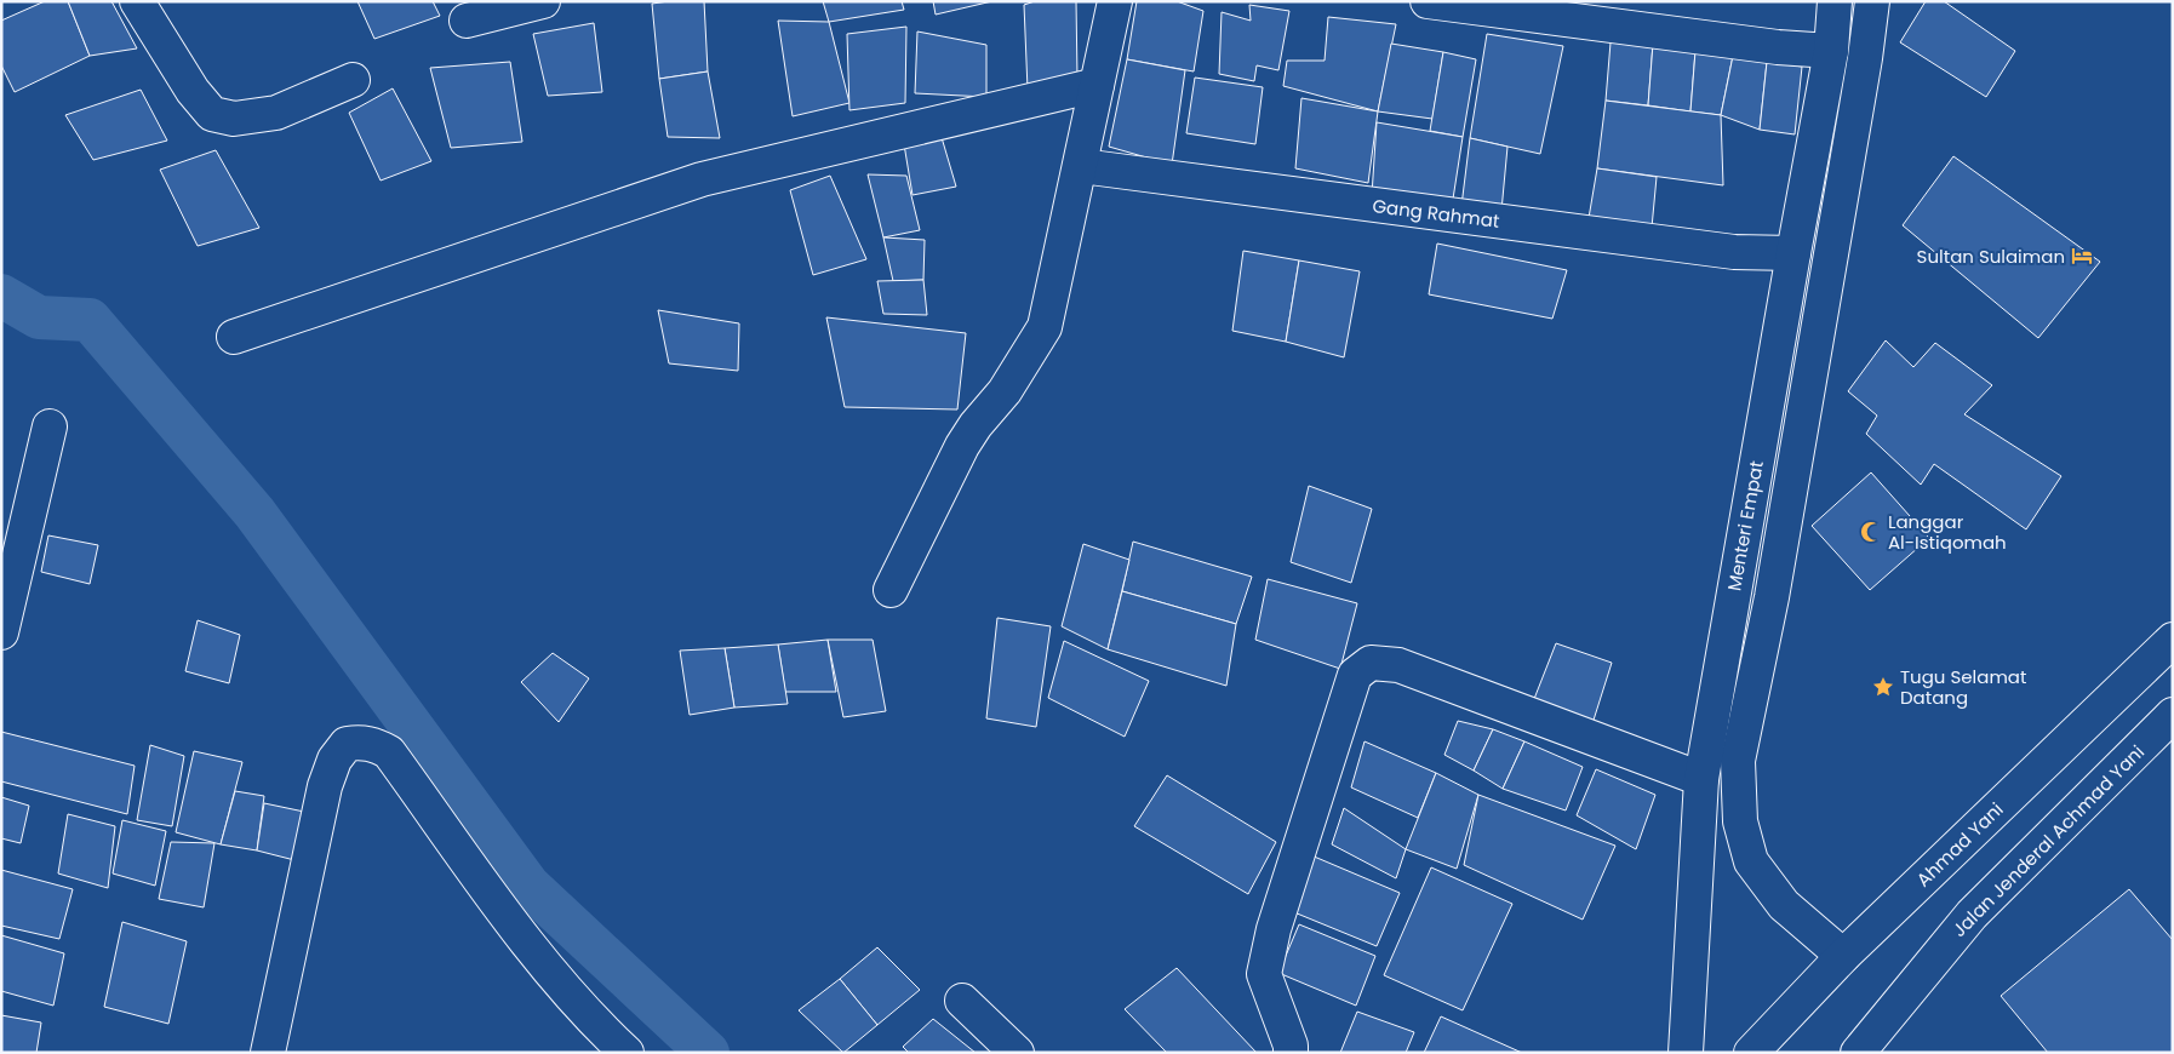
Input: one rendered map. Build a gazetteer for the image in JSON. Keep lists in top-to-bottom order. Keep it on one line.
{"streets":{"main road":["Gang Rahmat","Menteri Empat","Jalan Jenderal Achmad Yani","Ahmad Yani"]},"crossings":[["Gang Rahmat","Menteri Empat"]],"places":{"hotel":["Sultan Sulaiman"],"mosque":["Langgar Al-Istiqomah"],"place":["Tugu Selamat Datang"]}}
